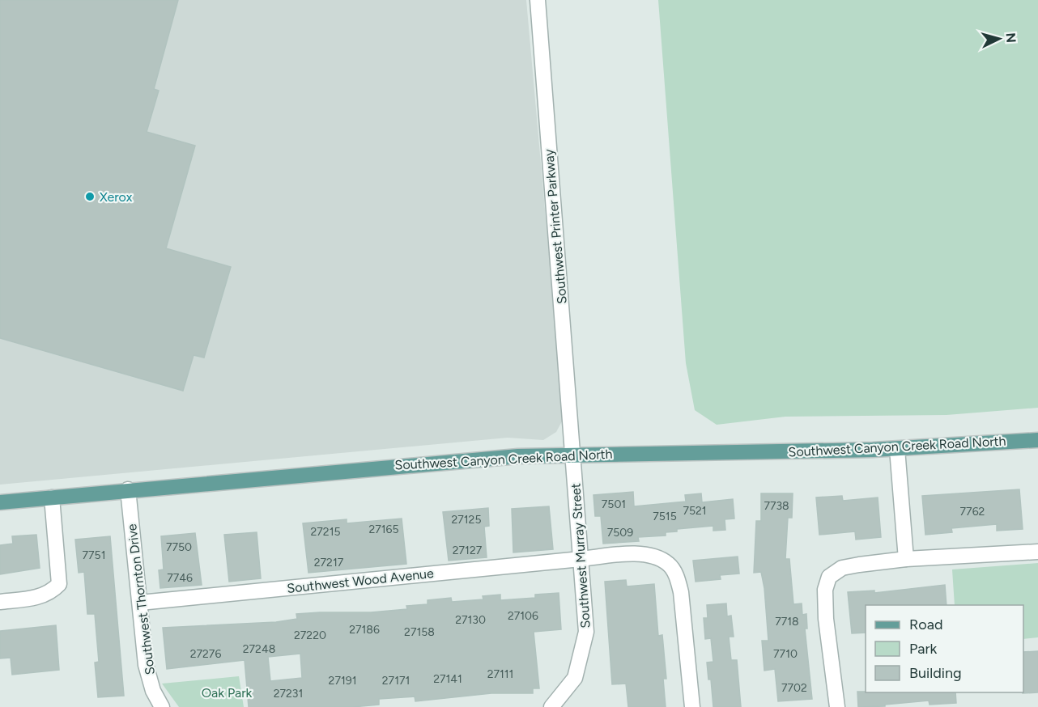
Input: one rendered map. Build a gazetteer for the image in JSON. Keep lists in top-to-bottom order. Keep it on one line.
{"streets":{"main road":["Southwest Canyon Creek Road North"],"street":["Southwest Printer Parkway","Southwest Murray Street","Southwest Wood Avenue","Southwest Thornton Drive"]},"crossings":[["Southwest Printer Parkway","Southwest Canyon Creek Road North"],["Southwest Printer Parkway","Southwest Murray Street"],["Southwest Canyon Creek Road North","Southwest Murray Street"],["Southwest Canyon Creek Road North","Southwest Thornton Drive"],["Southwest Murray Street","Southwest Wood Avenue"],["Southwest Wood Avenue","Southwest Thornton Drive"]],"parks":["Oak Park"],"places":["Xerox"],"house_numbers":["7501","7738","7521","7762","7515","27125","27165","27215","7509","7750","27127","7751","27217","7746","27106","27130","7718","27186","27158","27220","27248","27276","7710","27111","27141","27191","27171","7702","27231"],"legend":["Road","Park","Building"],"north":"right"}
